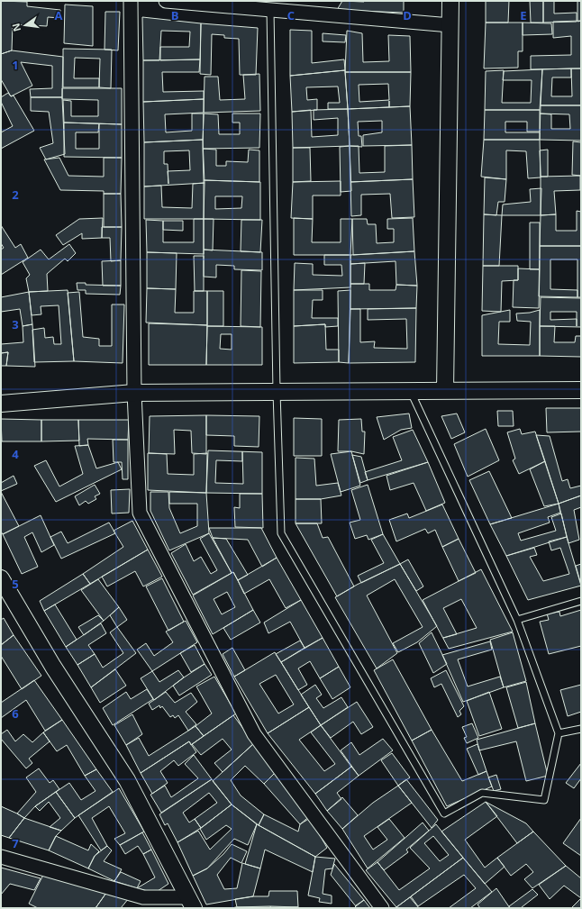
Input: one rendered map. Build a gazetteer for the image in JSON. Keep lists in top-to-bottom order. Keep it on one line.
{"north":"left","grid":{"columns":["A","B","C","D","E"],"rows":["1","2","3","4","5","6","7"]}}
